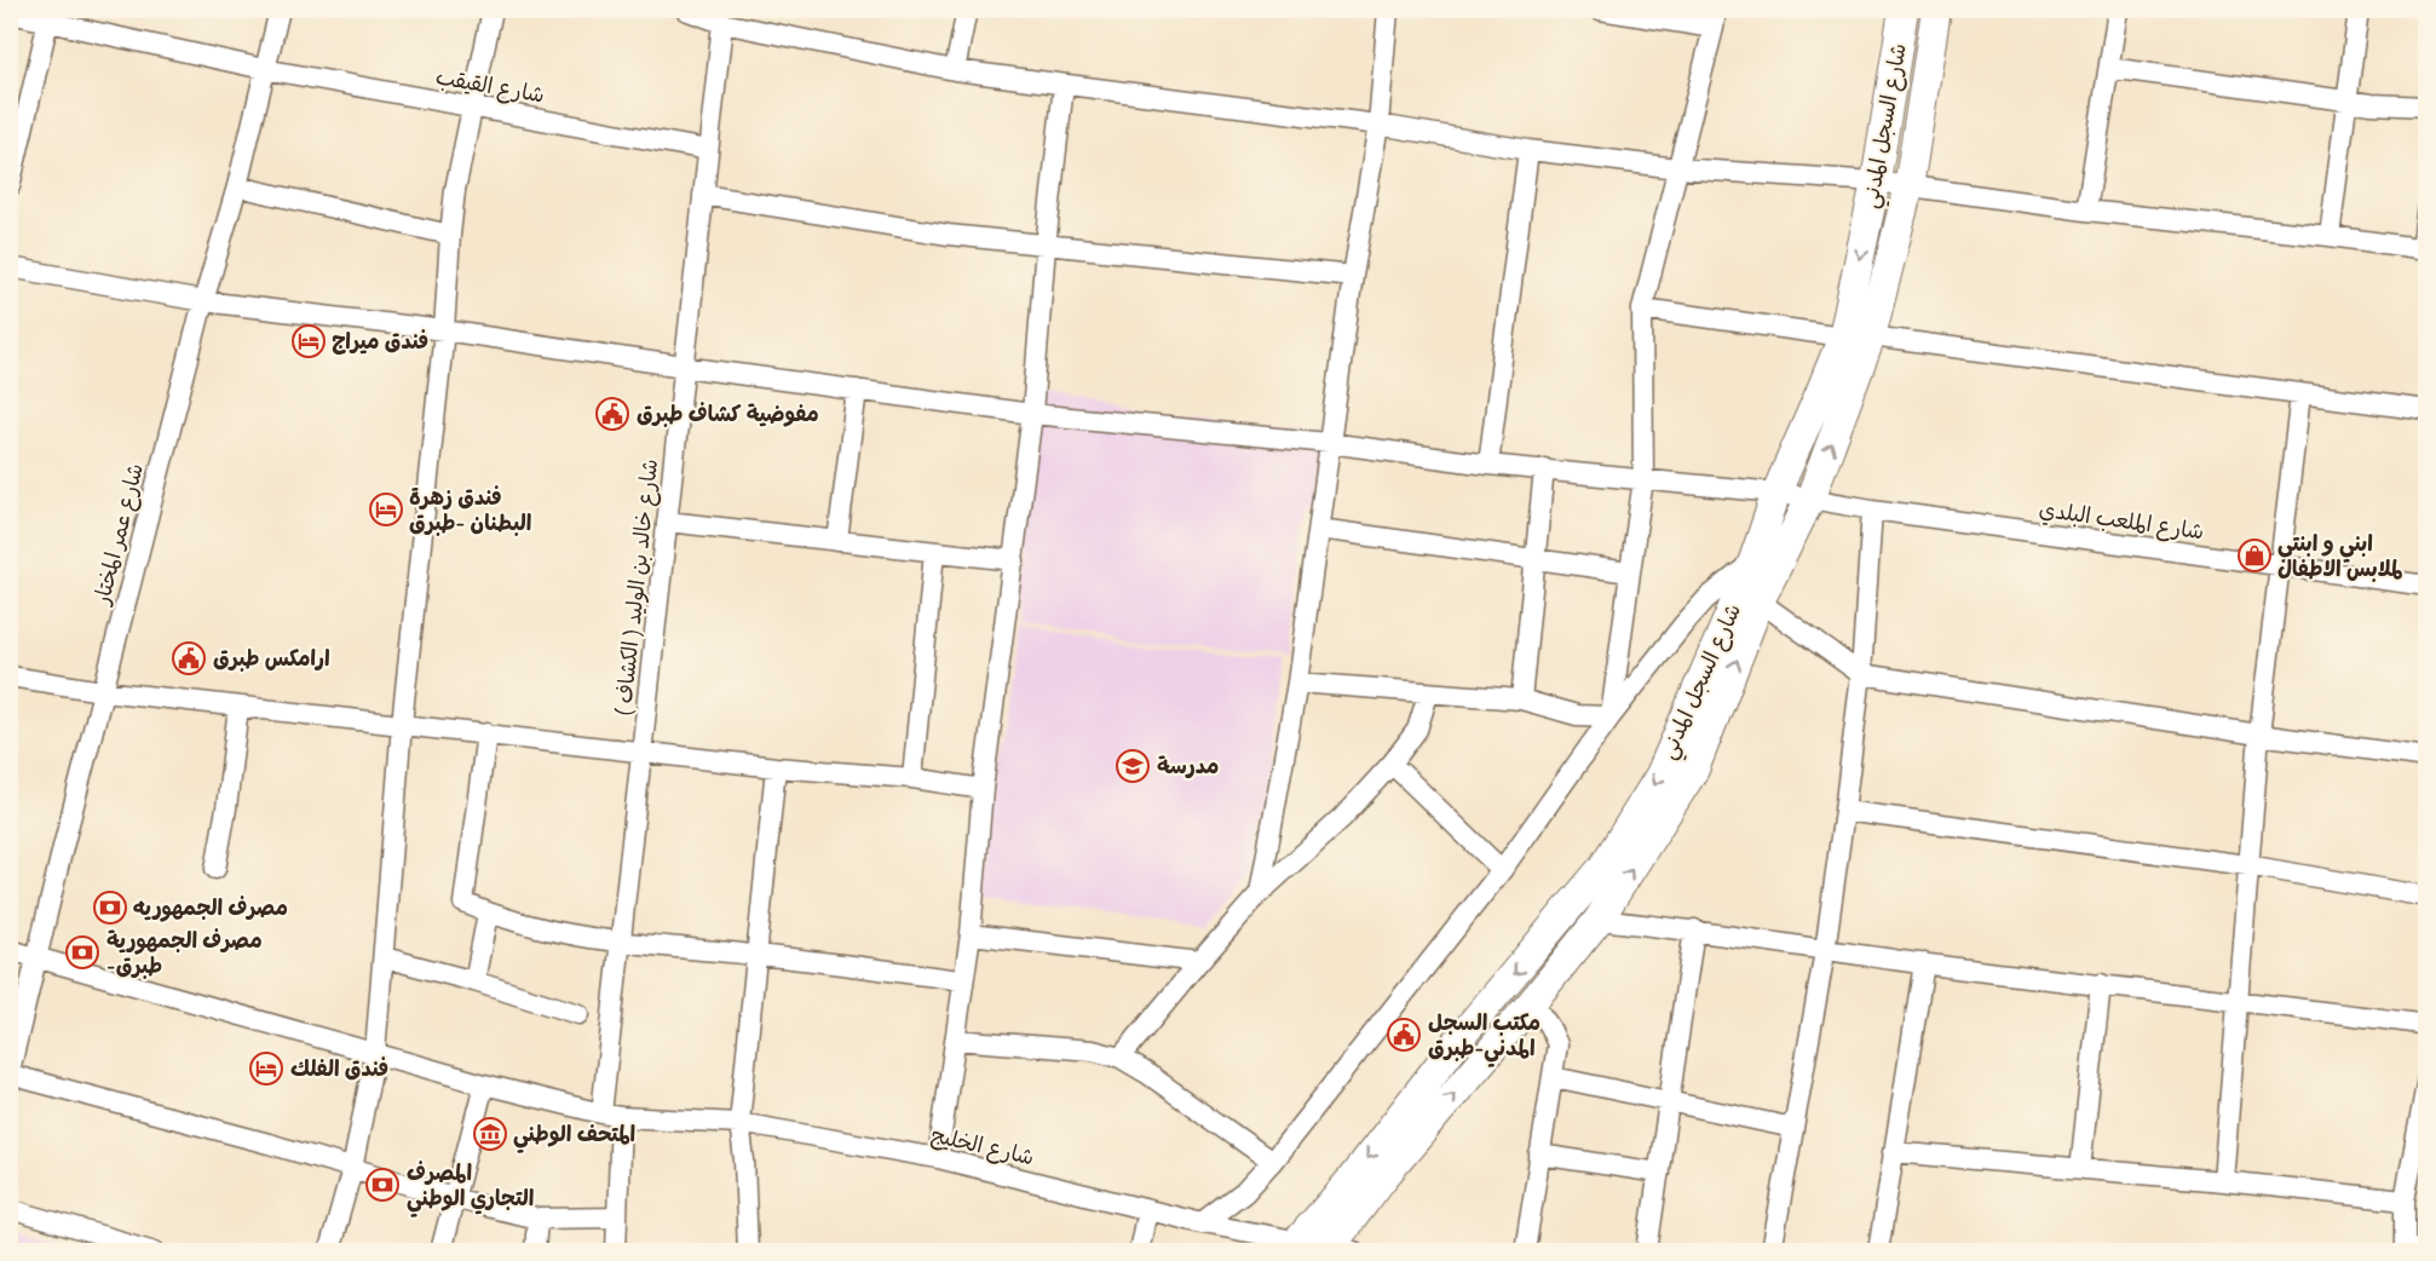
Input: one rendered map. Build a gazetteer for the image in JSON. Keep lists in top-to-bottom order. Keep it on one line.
{"streets":{"street":["شارع القيقب","شارع السجل المدني","شارع الملعب البلدي","شارع عمر المختار","شارع خالد بن الوليد ( الكشاف )","شارع الخليج"]},"crossings":[["شارع القيقب","شارع عمر المختار"],["شارع القيقب","شارع خالد بن الوليد ( الكشاف )"],["شارع السجل المدني","شارع الملعب البلدي"],["شارع السجل المدني","شارع الخليج"],["شارع الملعب البلدي","شارع عمر المختار"],["شارع الملعب البلدي","شارع خالد بن الوليد ( الكشاف )"],["شارع عمر المختار","شارع الخليج"],["شارع خالد بن الوليد ( الكشاف )","شارع الخليج"]],"places":{"hotel":["فندق ميراج","فندق زهرة البطنان -طبرق","فندق الفلك"],"public building":["مفوضية كشاف طبرق","ارامكس طبرق","مكتب السجل المدني-طبرق"],"shop":["ابني و ابنتي لملابس الاطفال"],"school or university":["مدرسة"],"bank":["مصرف الجمهوريه","مصرف الجمهورية -طبرق","المصرف التجاري الوطني"],"museum":["المتحف الوطني"]}}
